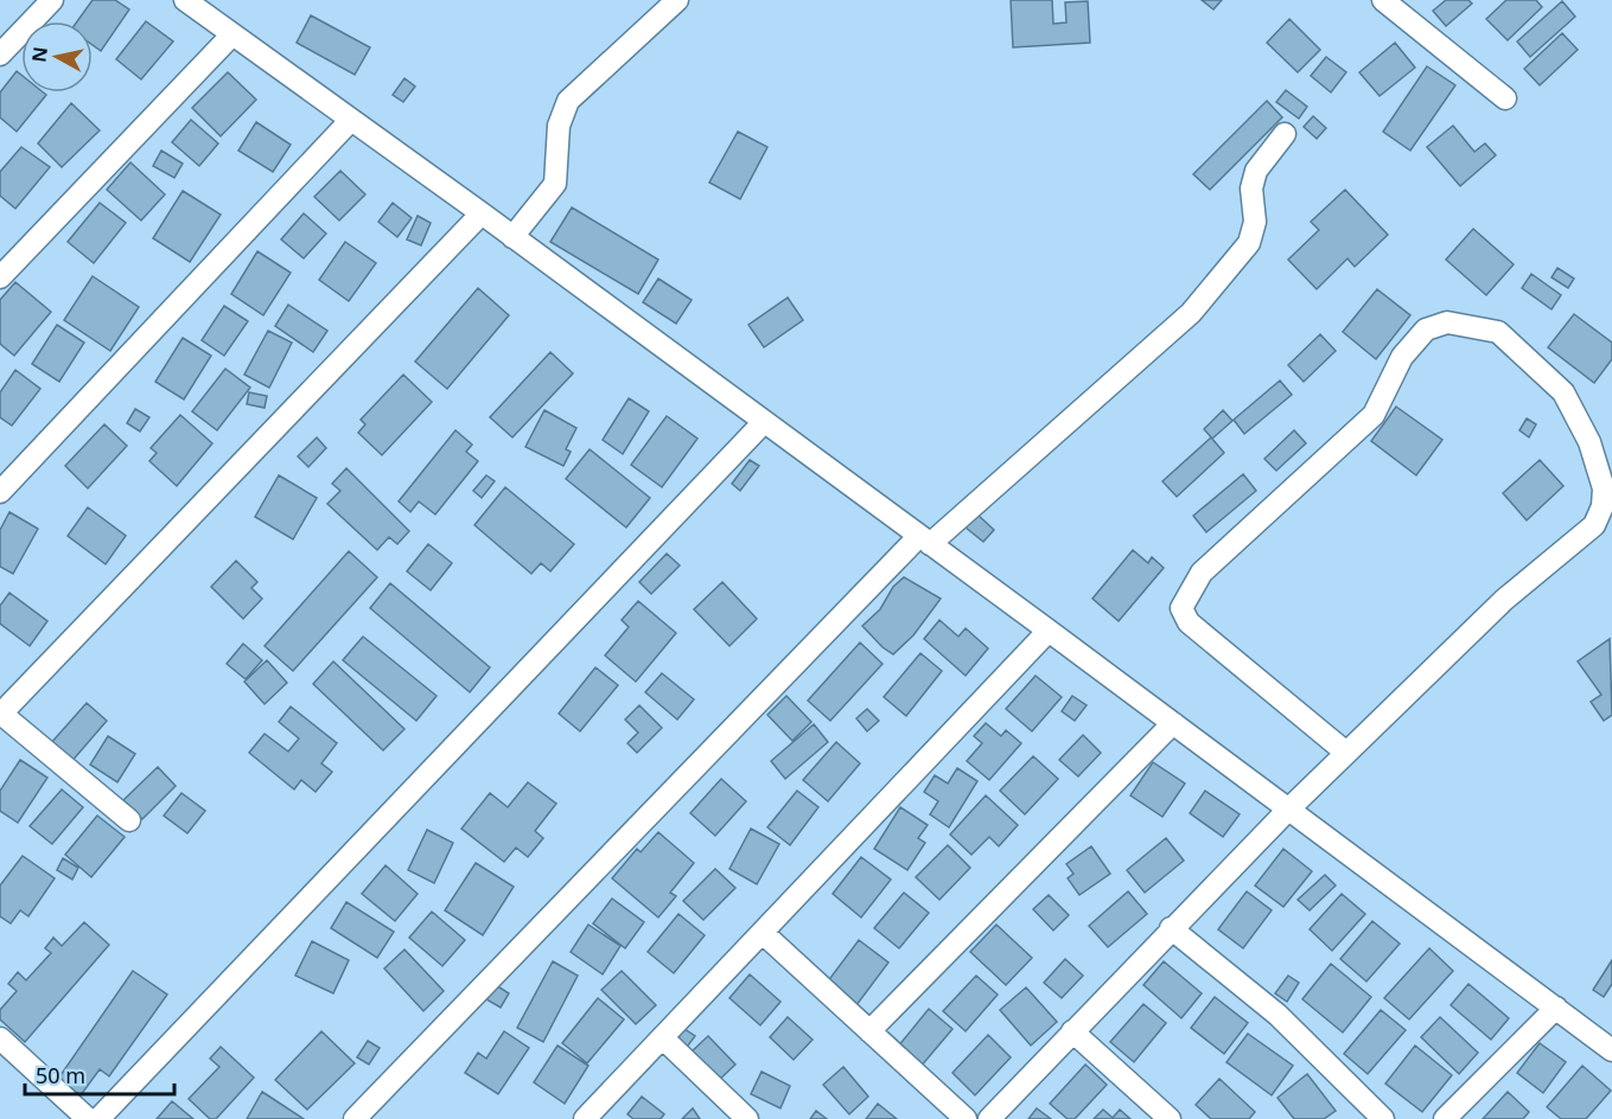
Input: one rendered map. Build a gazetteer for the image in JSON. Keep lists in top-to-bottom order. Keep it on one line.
{"scale_bar":"50 m","north":"left"}
